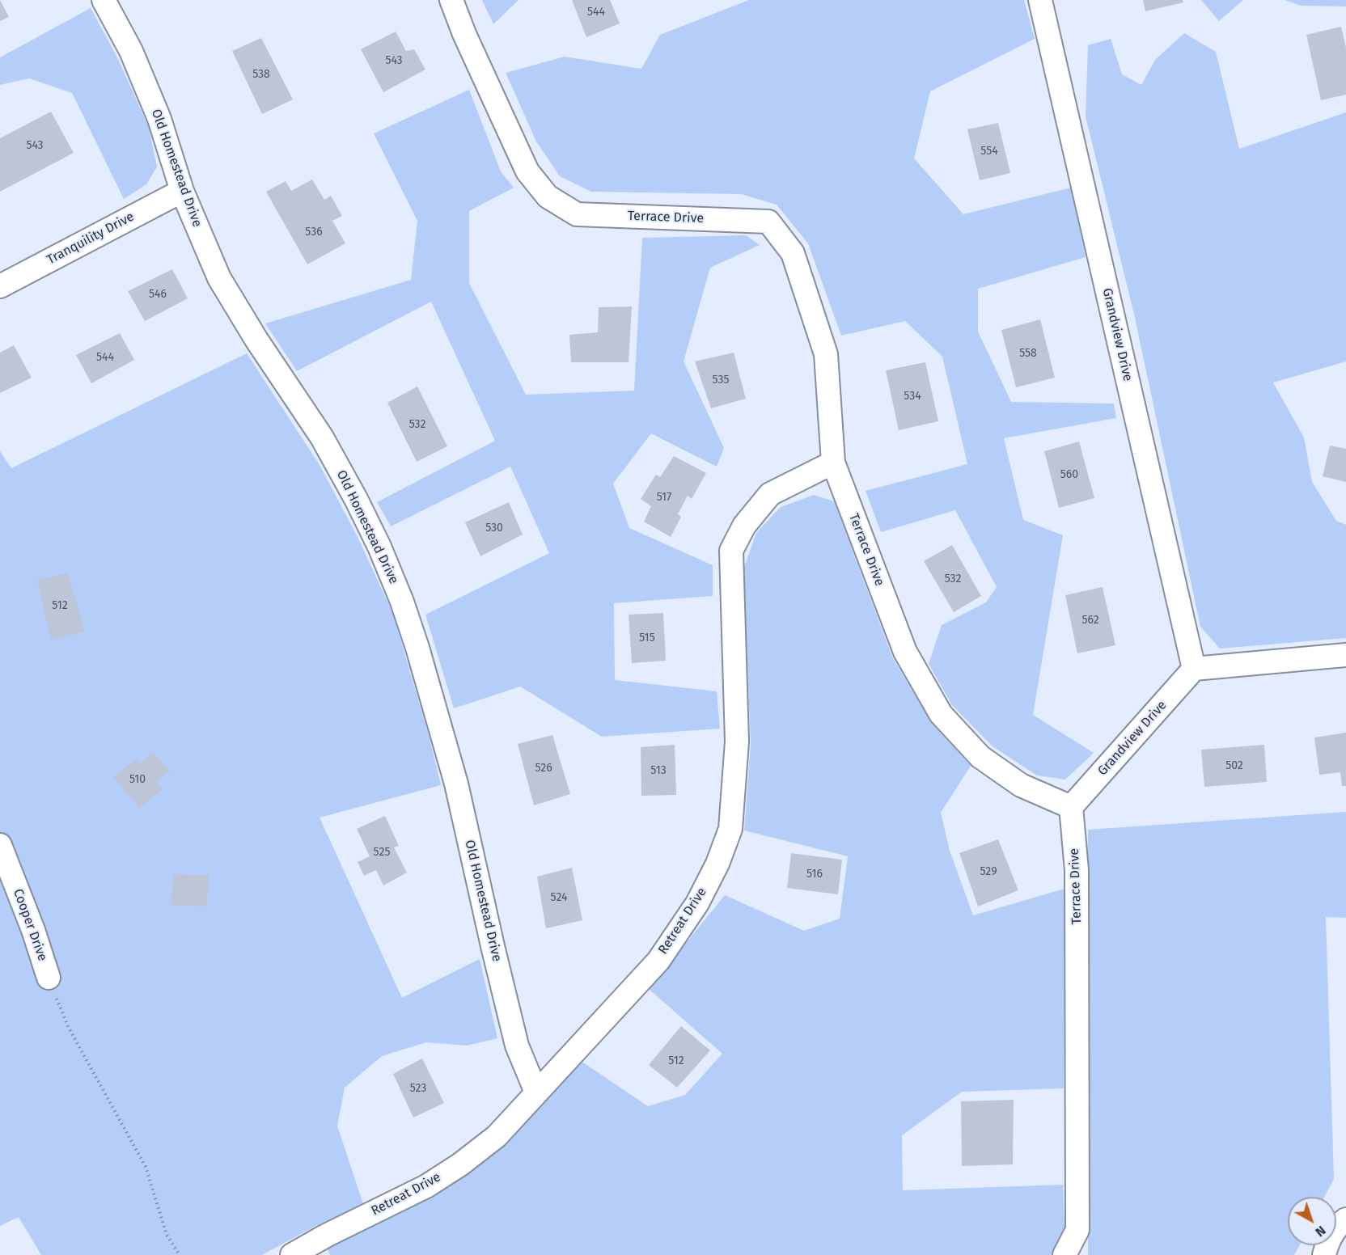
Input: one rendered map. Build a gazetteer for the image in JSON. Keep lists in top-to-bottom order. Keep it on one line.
{"streets":{"street":["Old Homestead Drive","Terrace Drive","Tranquility Drive","Grandview Drive","Retreat Drive","Cooper Drive"]},"crossings":[["Old Homestead Drive","Tranquility Drive"],["Old Homestead Drive","Retreat Drive"],["Terrace Drive","Grandview Drive"],["Terrace Drive","Retreat Drive"]],"house_numbers":["544","543","538","543","554","536","546","558","544","535","534","532","560","517","530","532","512","562","515","502","526","513","510","525","529","516","524","512","523"],"north":"bottom right"}
